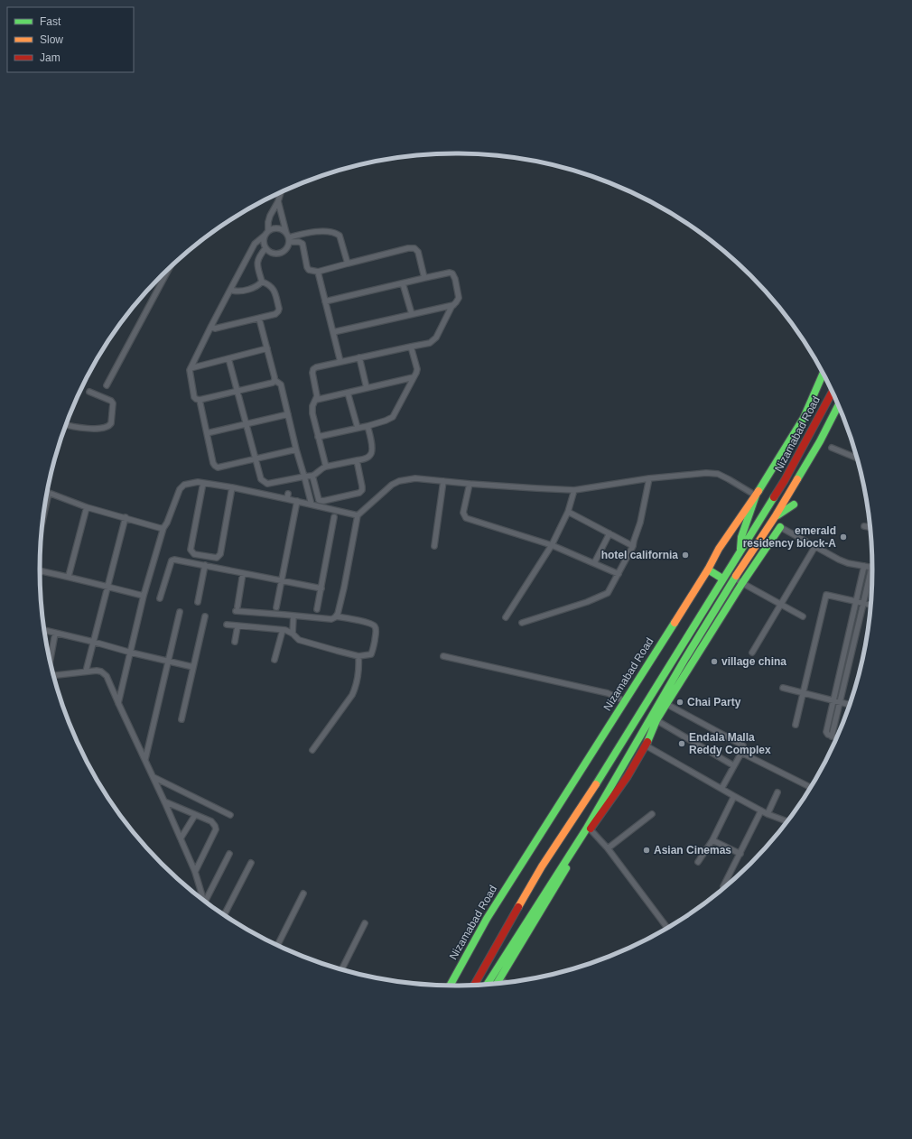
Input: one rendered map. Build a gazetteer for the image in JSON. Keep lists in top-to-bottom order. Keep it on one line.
{"streets":{"main road":["Nizamabad Road"]},"places":["emerald residency block-A","hotel california","village china","Chai Party","Endala Malla Reddy Complex","Asian Cinemas"],"legend":["Fast","Slow","Jam"]}
